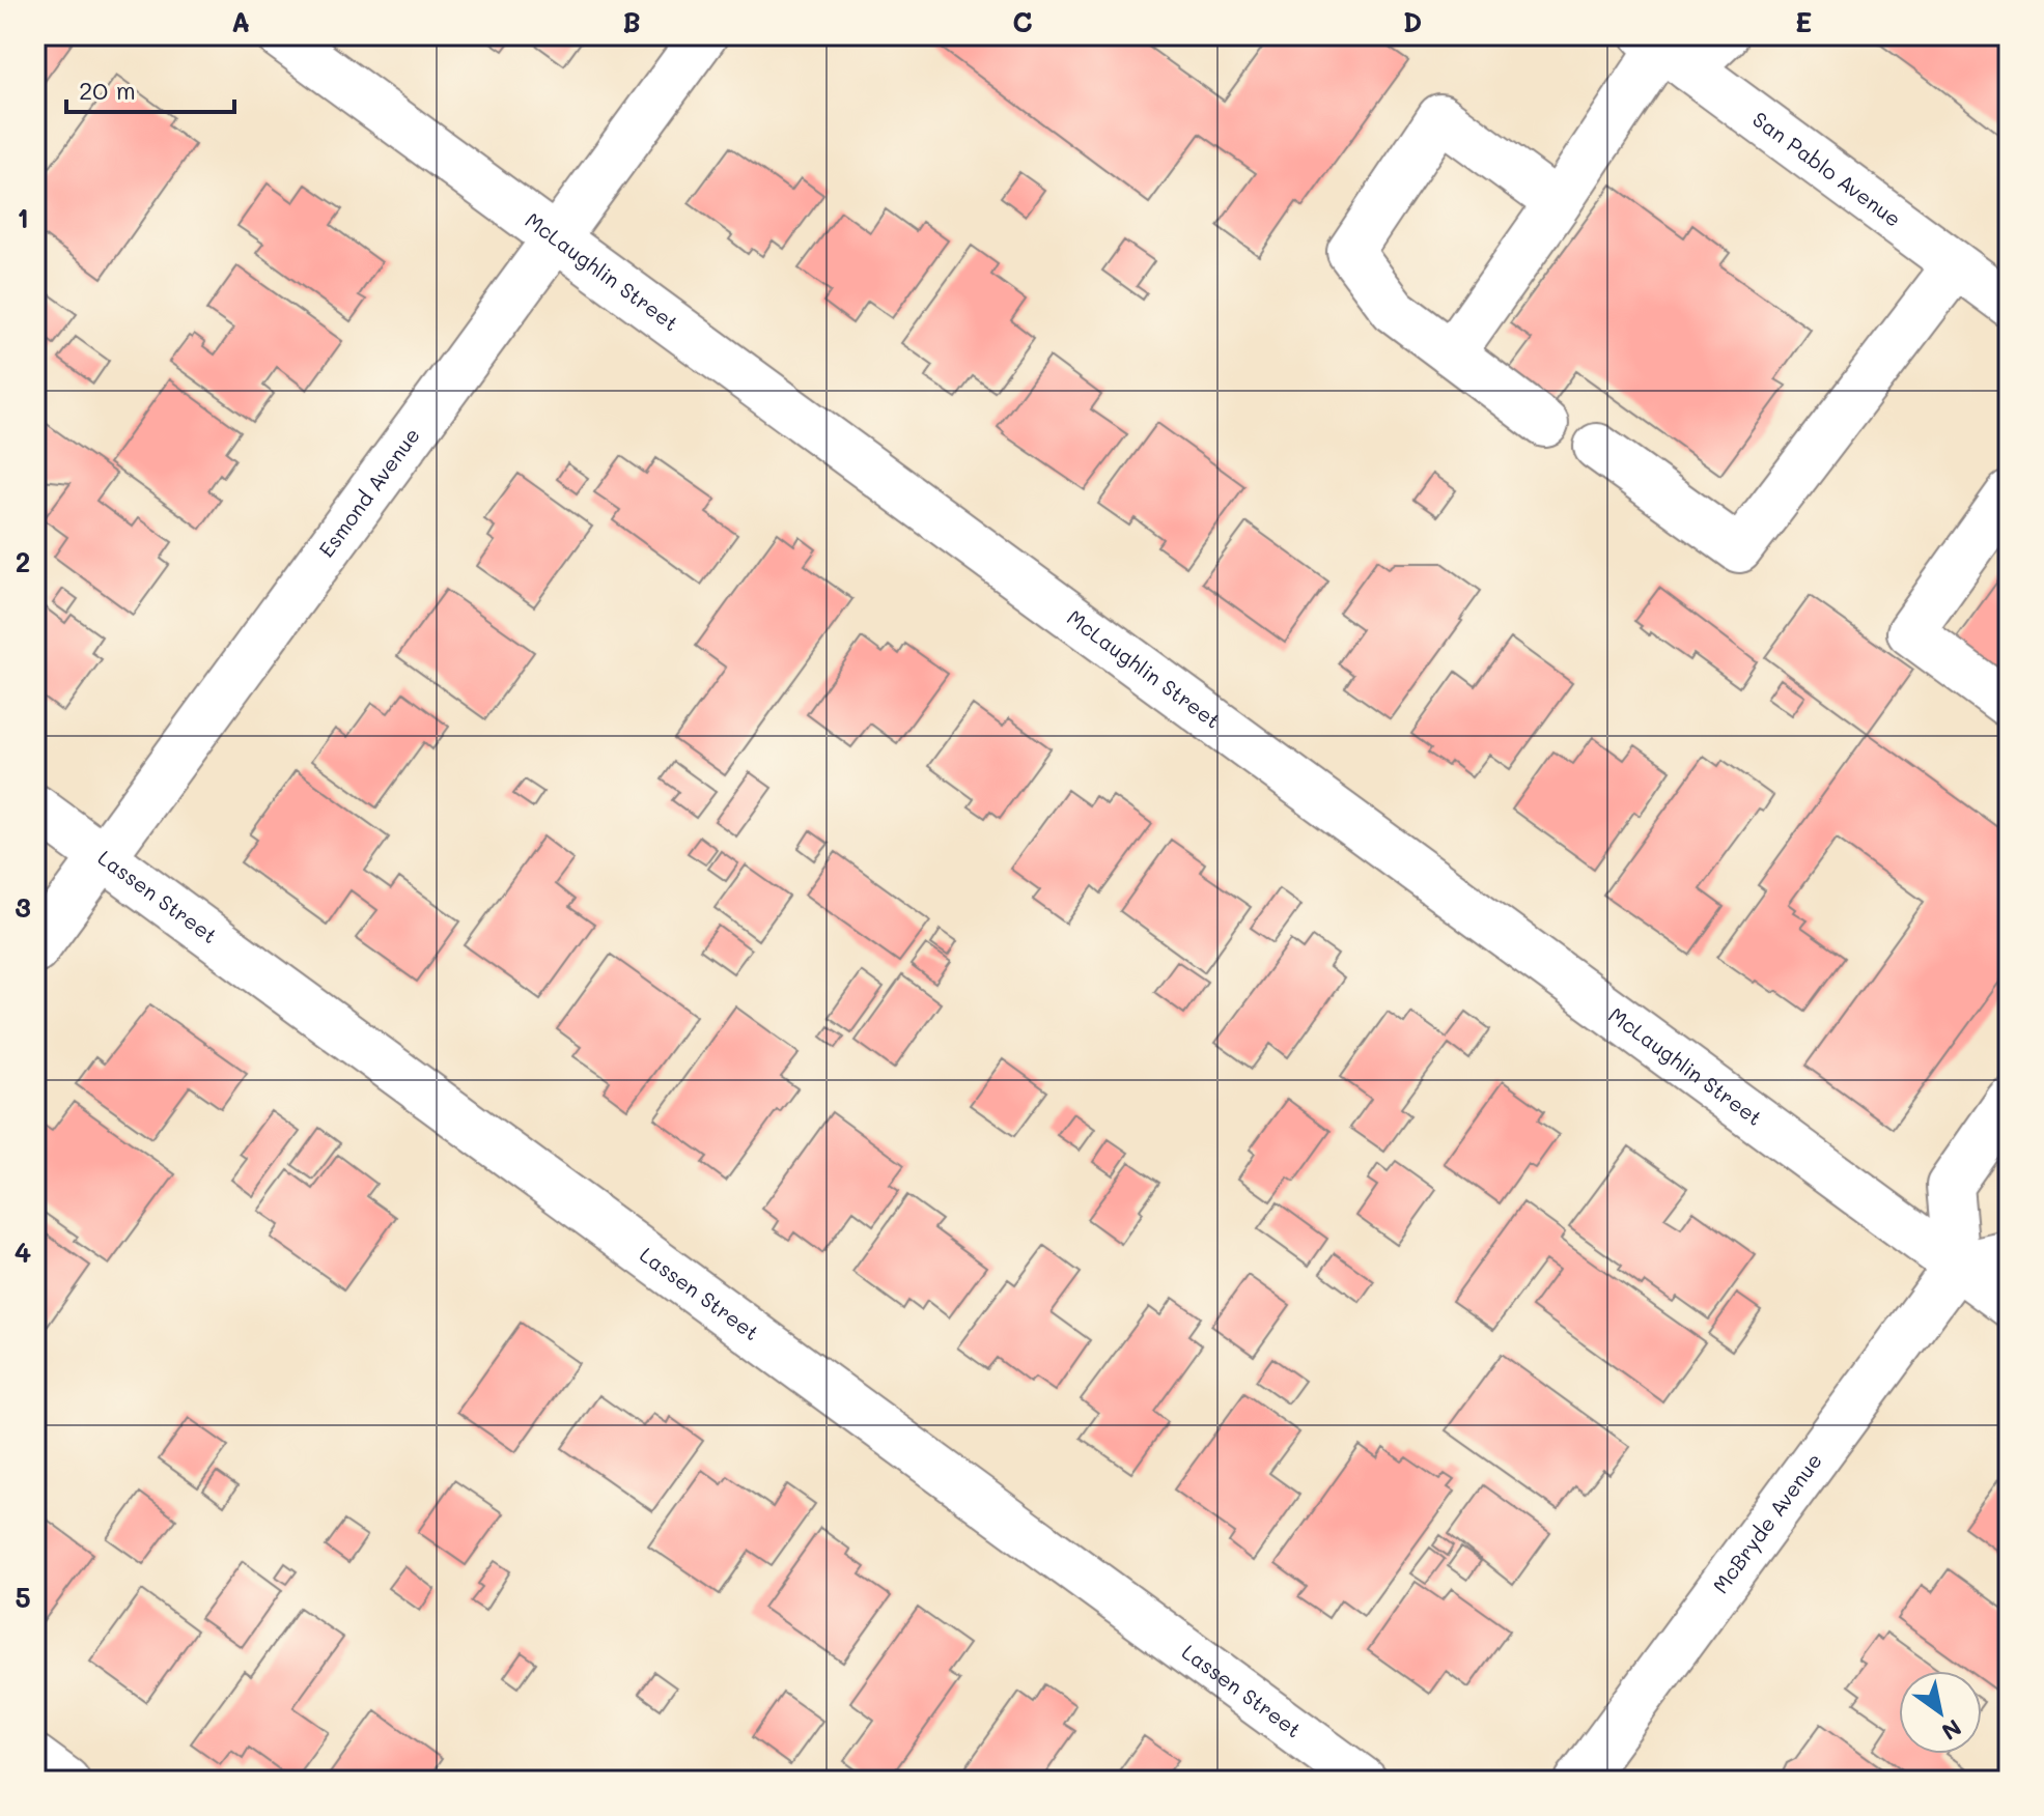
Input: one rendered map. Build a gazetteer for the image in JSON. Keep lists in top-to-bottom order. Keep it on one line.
{"streets":{"street":["San Pablo Avenue","McLaughlin Street","Esmond Avenue","Lassen Street","McBryde Avenue"]},"crossings":[["McLaughlin Street","Esmond Avenue"],["McLaughlin Street","McBryde Avenue"],["Esmond Avenue","Lassen Street"]],"scale_bar":"20 m","north":"bottom right","grid":{"columns":["A","B","C","D","E"],"rows":["1","2","3","4","5"]}}
